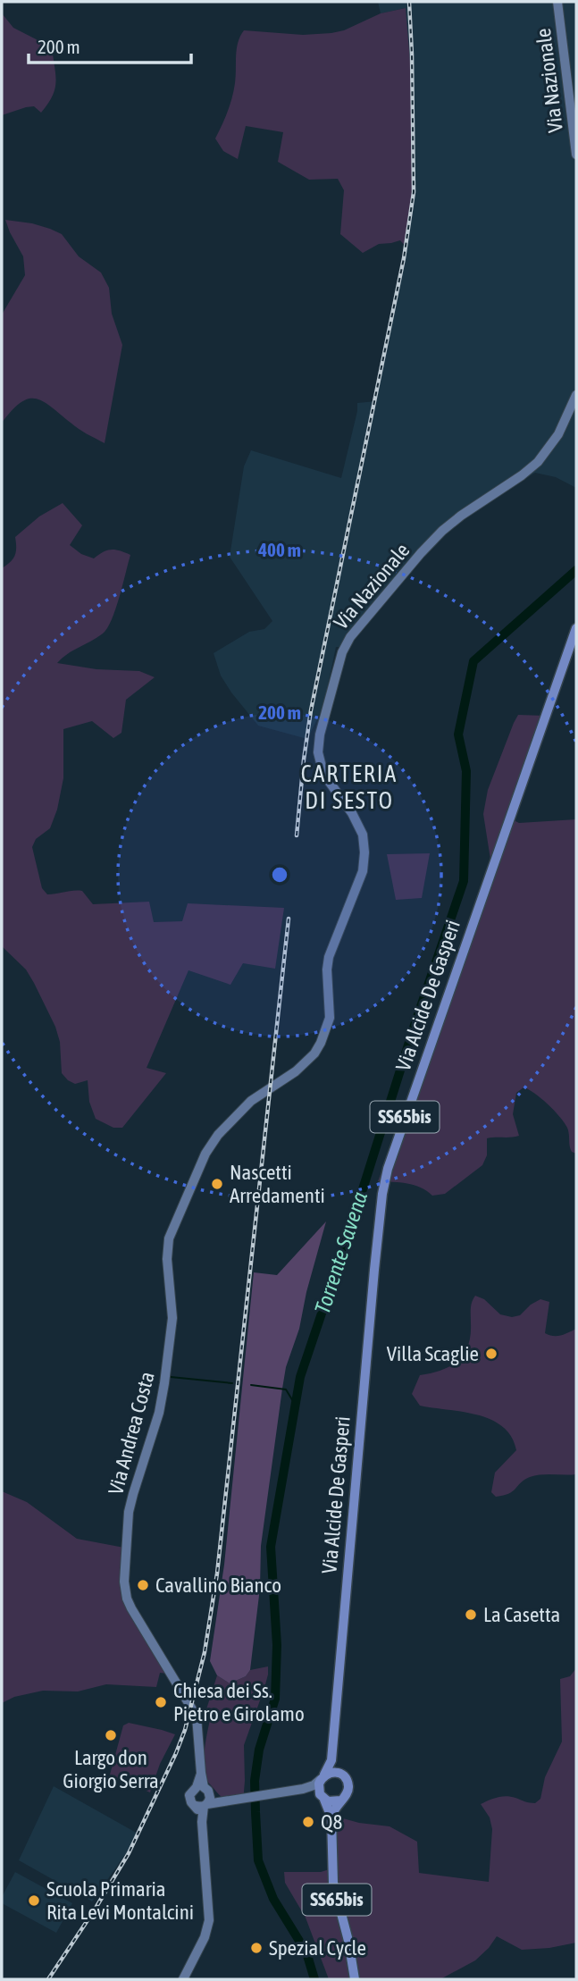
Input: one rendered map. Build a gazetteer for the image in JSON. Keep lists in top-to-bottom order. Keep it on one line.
{"streets":{"main road":["Via Nazionale","Via Alcide De Gasperi","SS65bis","Via Andrea Costa"]},"crossings":[["Via Nazionale","Via Andrea Costa"],["Via Alcide De Gasperi","SS65bis"]],"districts":["CARTERIA DI SESTO"],"water":["Torrente Savena"],"places":["Nascetti Arredamenti","Villa Scaglie","Cavallino Bianco","La Casetta","Chiesa dei Ss. Pietro e Girolamo","Largo don Giorgio Serra","Q8","Scuola Primaria Rita Levi Montalcini","Spezial Cycle"],"scale_bar":"200 m","rings":["400 m","200 m"]}
